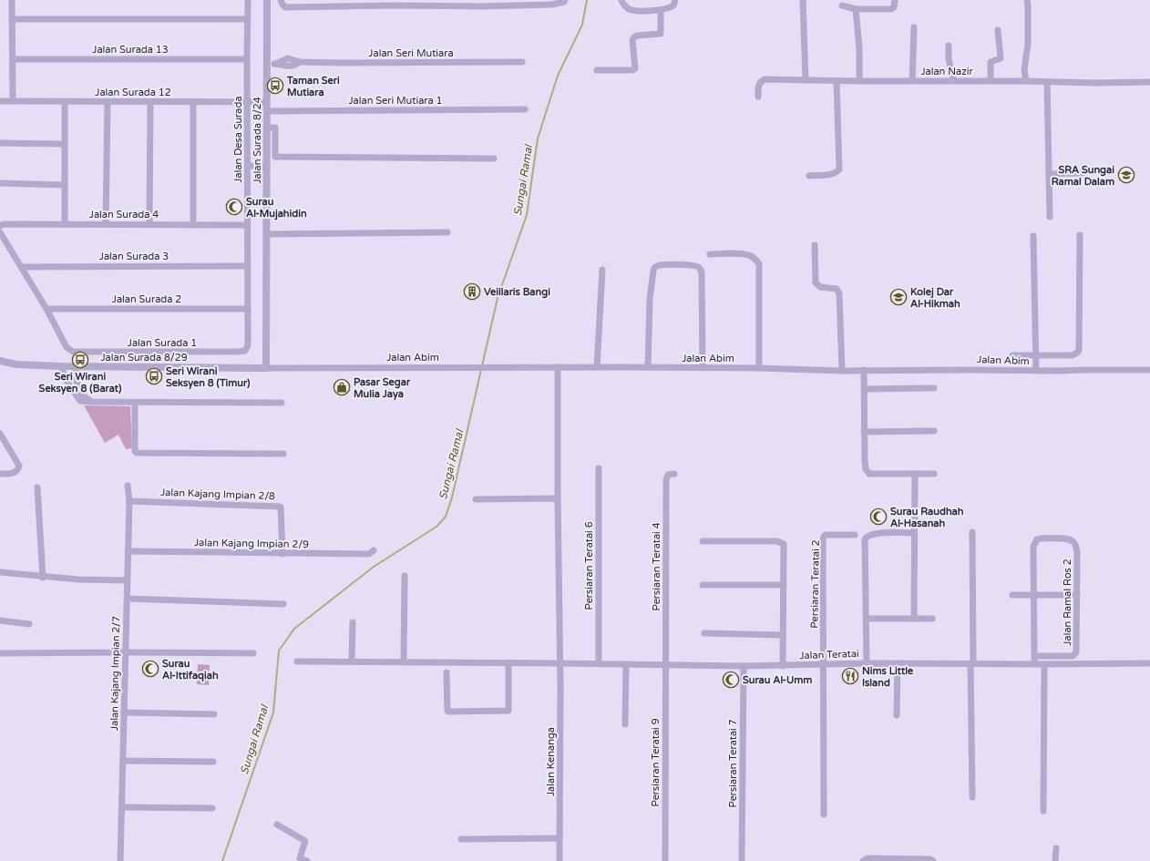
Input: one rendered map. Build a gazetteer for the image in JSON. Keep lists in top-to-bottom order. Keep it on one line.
{"streets":{"street":["Jalan Surada 13","Jalan Seri Mutiara","Jalan Nazir","Jalan Surada 12","Jalan Seri Mutiara 1","Jalan Desa Surada","Jalan Surada 8/24","Jalan Surada 4","Jalan Surada 3","Jalan Surada 2","Jalan Surada 1","Jalan Surada 8/29","Jalan Abim","Jalan Kajang Impian 2/8","Jalan Kajang Impian 2/9","Persiaran Teratai 6","Persiaran Teratai 4","Persiaran Teratai 2","Jalan Ramal Ros 2","Jalan Teratai","Jalan Kajang Impian 2/7","Jalan Kenanga","Persiaran Teratai 9","Persiaran Teratai 7"]},"crossings":[["Jalan Surada 13","Jalan Desa Surada"],["Jalan Seri Mutiara","Jalan Surada 8/24"],["Jalan Surada 12","Jalan Desa Surada"],["Jalan Surada 12","Jalan Surada 8/24"],["Jalan Seri Mutiara 1","Jalan Surada 8/24"],["Jalan Desa Surada","Jalan Surada 4"],["Jalan Desa Surada","Jalan Surada 3"],["Jalan Desa Surada","Jalan Surada 2"],["Jalan Desa Surada","Jalan Surada 1"],["Jalan Surada 8/24","Jalan Surada 8/29"],["Jalan Surada 8/24","Jalan Abim"],["Jalan Surada 2","Jalan Surada 1"],["Jalan Surada 8/29","Jalan Abim"],["Jalan Abim","Jalan Kenanga"],["Jalan Kajang Impian 2/8","Jalan Kajang Impian 2/9"],["Jalan Kajang Impian 2/8","Jalan Kajang Impian 2/7"],["Jalan Kajang Impian 2/9","Jalan Kajang Impian 2/7"],["Persiaran Teratai 6","Jalan Teratai"],["Persiaran Teratai 4","Jalan Teratai"],["Persiaran Teratai 4","Persiaran Teratai 9"],["Persiaran Teratai 2","Jalan Teratai"],["Jalan Teratai","Jalan Kenanga"],["Jalan Teratai","Persiaran Teratai 9"],["Jalan Teratai","Persiaran Teratai 7"]],"water":["Sungai Ramal"],"places":{"bus stop":["Taman Seri Mutiara","Seri Wirani Seksyen 8 (Barat)","Seri Wirani Seksyen 8 (Timur)"],"school or university":["SRA Sungai Ramal Dalam","Kolej Dar Al-Hikmah"],"mosque":["Surau Al-Mujahidin","Surau Raudhah Al-Hasanah","Surau Al-Ittifaqiah","Surau Al-Umm"],"building":["Veillaris Bangi"],"shop":["Pasar Segar Mulia Jaya"],"restaurant":["Nims Little Island"]}}
